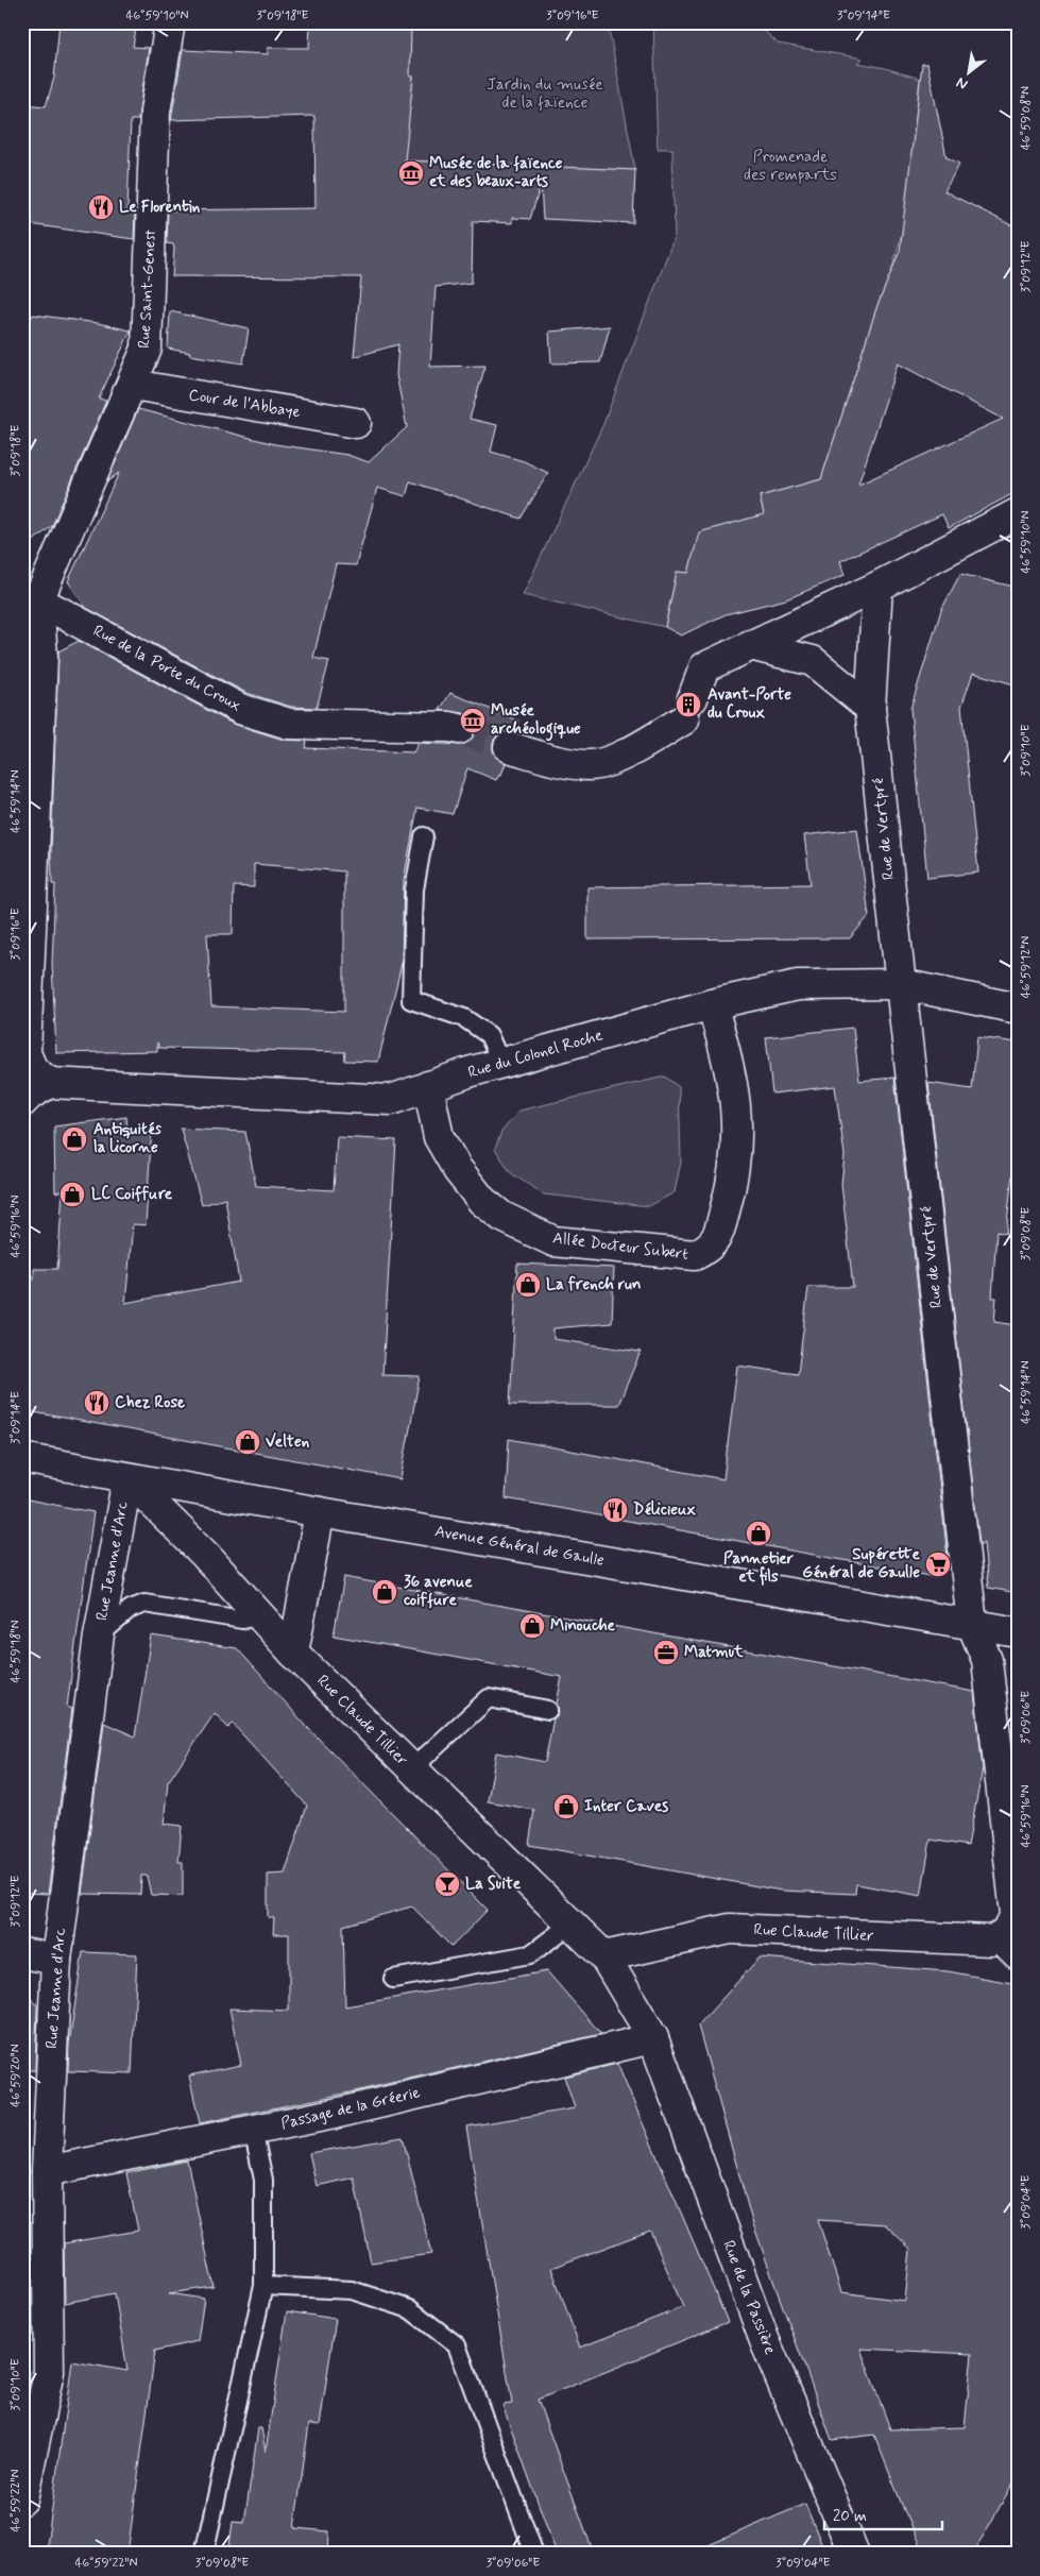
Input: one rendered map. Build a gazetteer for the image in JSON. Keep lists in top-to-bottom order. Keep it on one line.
{"streets":{"street":["Rue Saint-Genest","Cour de l'Abbaye","Rue de la Porte du Croux","Rue de Vertpré","Rue du Colonel Roche","Allée Docteur Subert","Avenue Général de Gaulle","Rue Jeanne d'Arc","Rue Claude Tillier","Passage de la Gréerie","Rue de la Passière"]},"crossings":[["Rue Saint-Genest","Cour de l'Abbaye"],["Rue Saint-Genest","Rue de la Porte du Croux"],["Rue de Vertpré","Rue du Colonel Roche"],["Rue de Vertpré","Avenue Général de Gaulle"],["Rue de Vertpré","Rue Claude Tillier"],["Rue du Colonel Roche","Allée Docteur Subert"],["Avenue Général de Gaulle","Rue Jeanne d'Arc"],["Avenue Général de Gaulle","Rue Claude Tillier"],["Rue Jeanne d'Arc","Rue Claude Tillier"],["Rue Jeanne d'Arc","Passage de la Gréerie"],["Rue Claude Tillier","Passage de la Gréerie"],["Rue Claude Tillier","Rue de la Passière"],["Passage de la Gréerie","Rue de la Passière"]],"parks":["Jardin du musée de la faïence","Promenade des remparts"],"places":{"museum":["Musée de la faïence et des beaux-arts","Musée archéologique"],"restaurant":["Le Florentin","Chez Rose","Délicieux"],"building":["Avant-Porte du Croux"],"shop":["Antiquités la licorne","LC Coiffure","La french run","Velten","Pannetier et fils","36 avenue coiffure","Minouche","Inter Caves"],"supermarket":["Supérette Général de Gaulle"],"office":["Matmut"],"bar":["La Suite"]},"scale_bar":"20 m","north":"bottom left","coordinates":["46°59'10\"N","3°09'18\"E","3°09'16\"E","3°09'14\"E","46°59'08\"N","3°09'12\"E","3°09'10\"E","46°59'14\"N","46°59'12\"N","46°59'16\"N","3°09'08\"E","46°59'18\"N","3°09'06\"E","46°59'20\"N","3°09'04\"E","46°59'22\"N"]}
